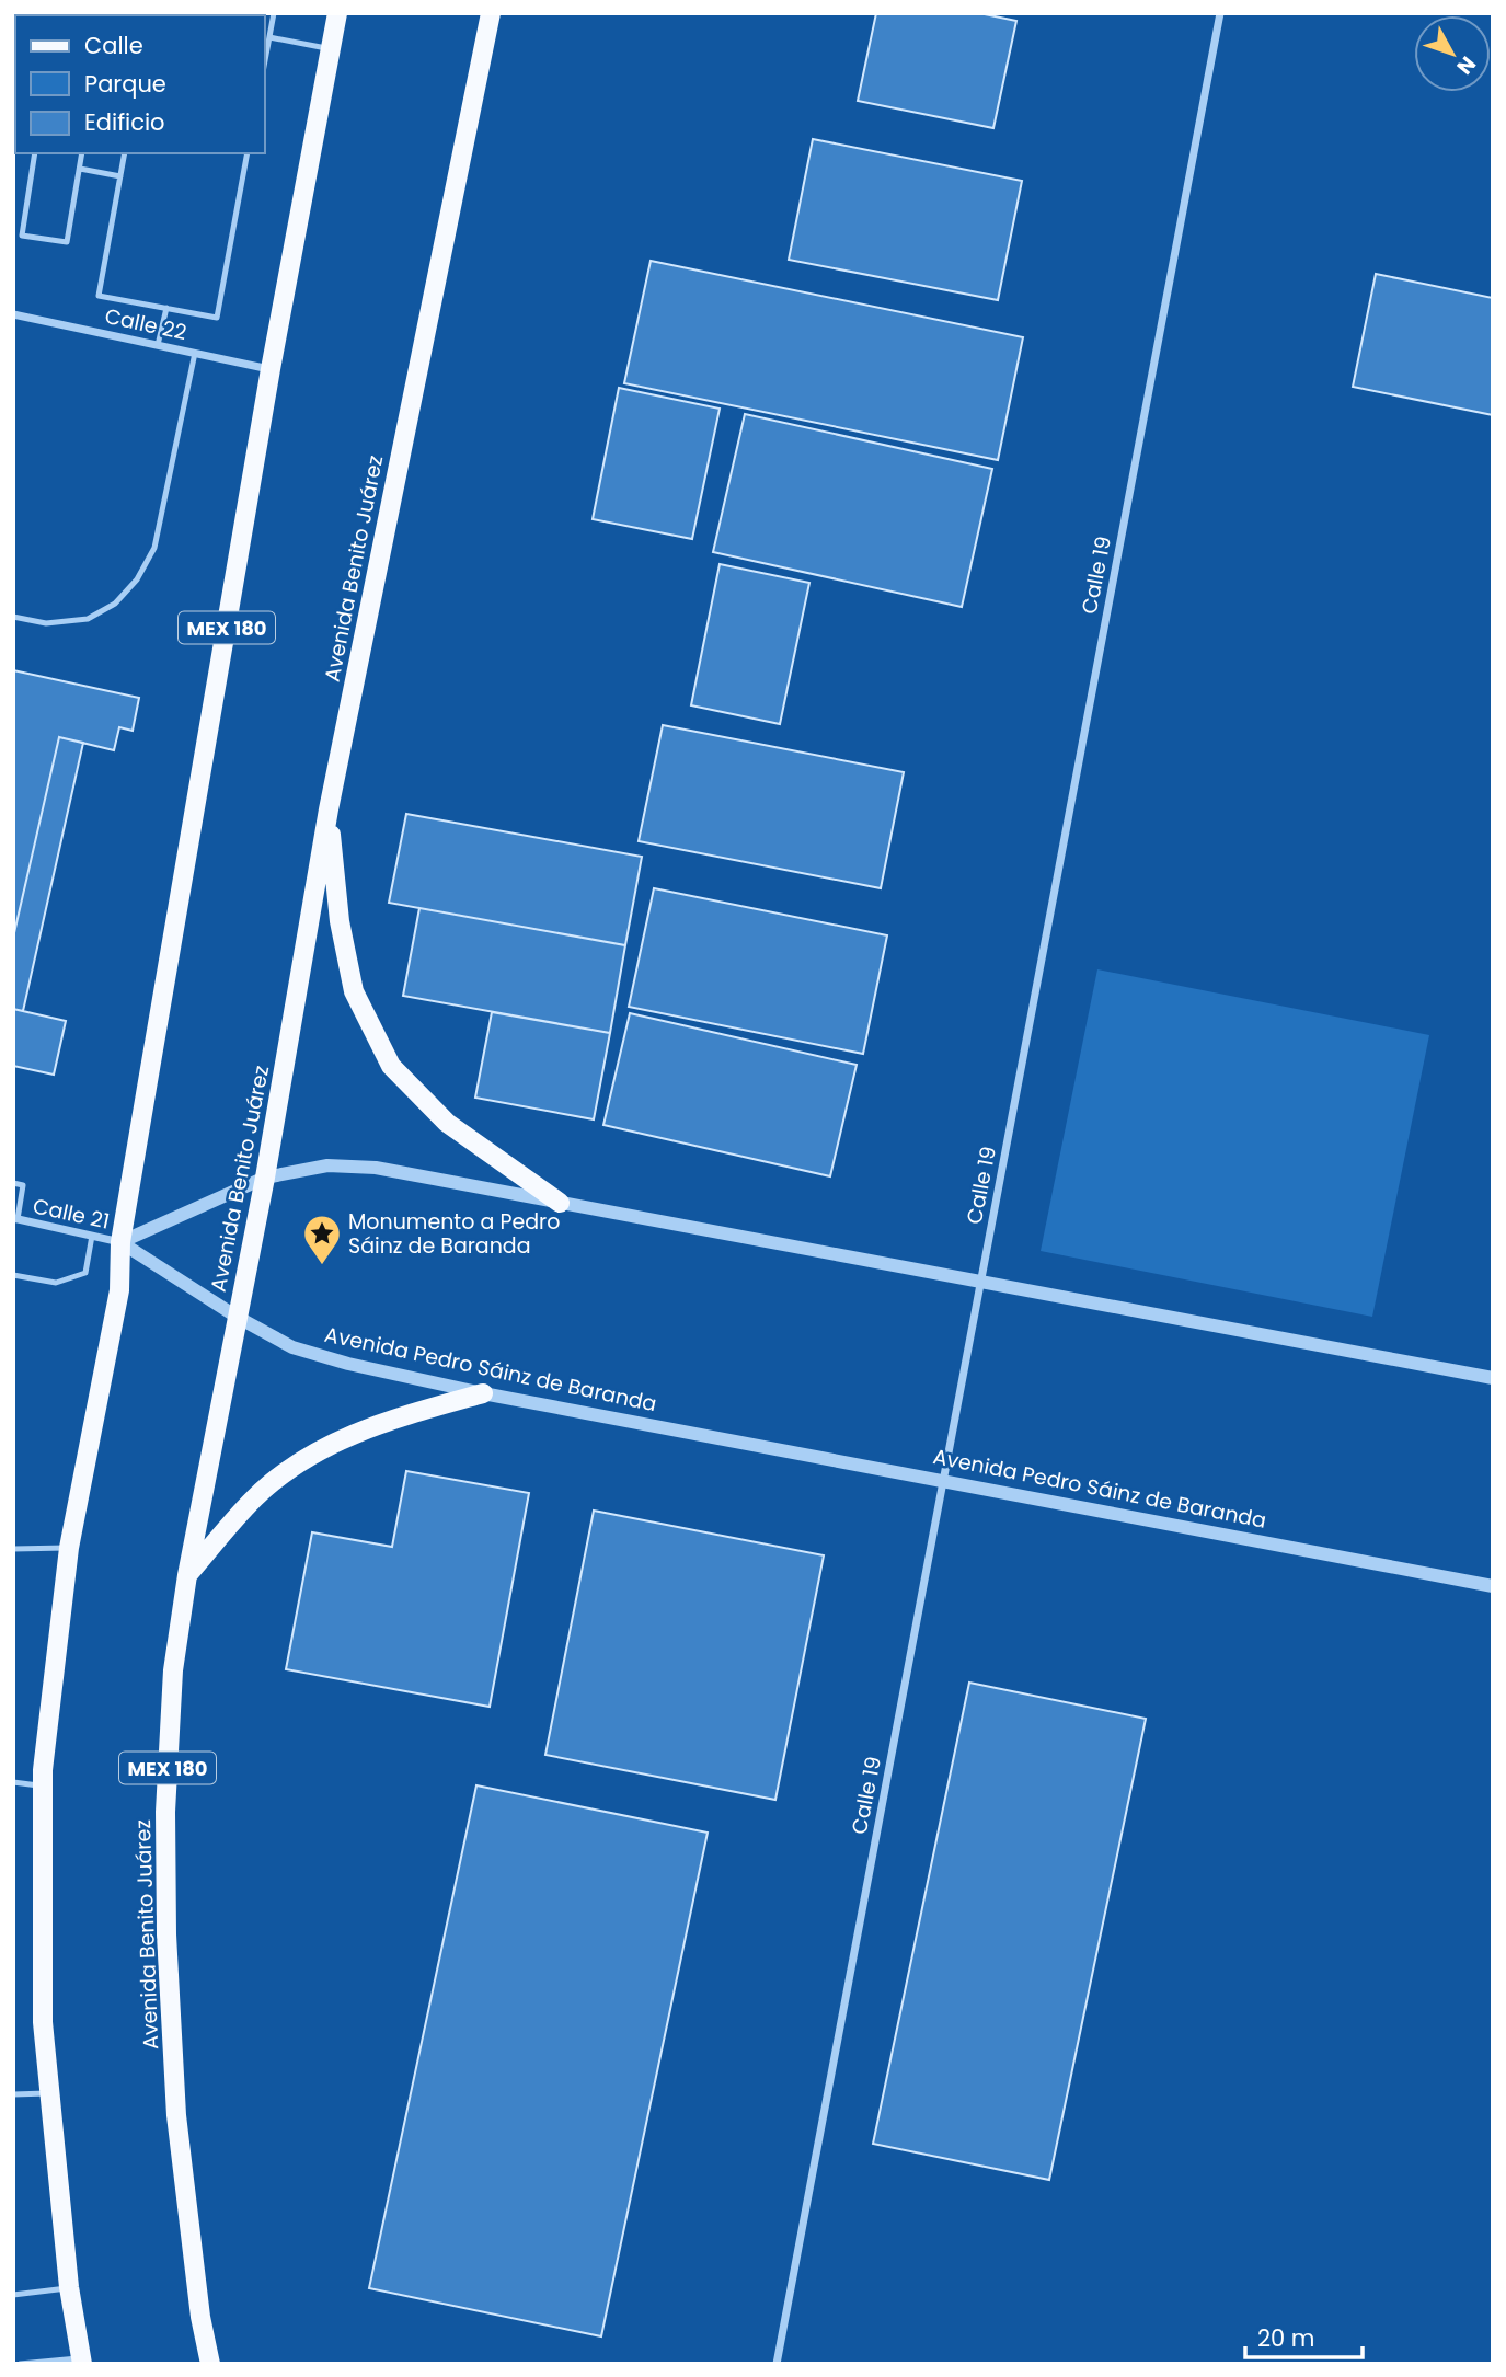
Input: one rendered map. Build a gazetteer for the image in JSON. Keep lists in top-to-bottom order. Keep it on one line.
{"streets":{"main road":["Avenida Benito Juárez","MEX 180"],"street":["Calle 22","Calle 19","Calle 21","Avenida Pedro Sáinz de Baranda"]},"crossings":[["Calle 22","MEX 180"],["Avenida Benito Juárez","Avenida Pedro Sáinz de Baranda"],["Calle 19","Avenida Pedro Sáinz de Baranda"],["MEX 180","Calle 21"],["MEX 180","Avenida Pedro Sáinz de Baranda"],["Calle 21","Avenida Pedro Sáinz de Baranda"]],"places":{"place":["Monumento a Pedro Sáinz de Baranda"]},"legend":["Calle","Parque","Edificio"],"scale_bar":"20 m","north":"bottom right"}
